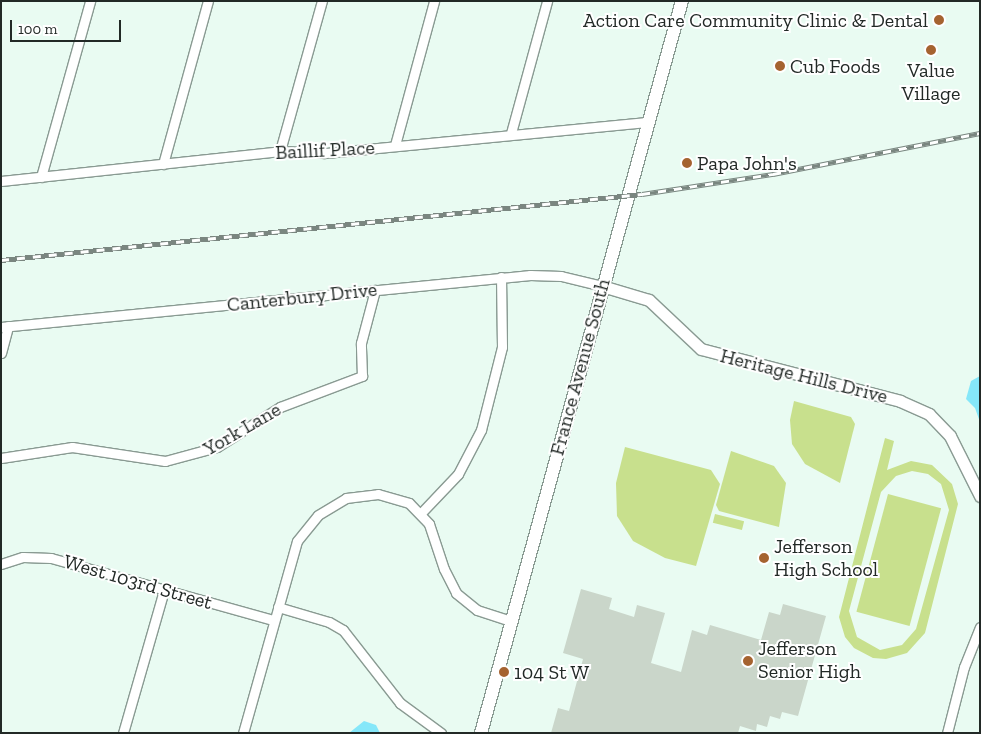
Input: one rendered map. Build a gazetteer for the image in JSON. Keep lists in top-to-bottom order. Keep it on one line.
{"streets":{"main road":["France Avenue South"],"street":["Baillif Place","Canterbury Drive","Heritage Hills Drive","York Lane","West 103rd Street"]},"crossings":[["Baillif Place","France Avenue South"],["Canterbury Drive","France Avenue South"],["Canterbury Drive","Heritage Hills Drive"],["Canterbury Drive","York Lane"],["France Avenue South","Heritage Hills Drive"]],"places":["Action Care Community Clinic & Dental","Value Village","Cub Foods","Papa John's","Jefferson High School","Jefferson Senior High","104 St W"],"scale_bar":"100 m"}
